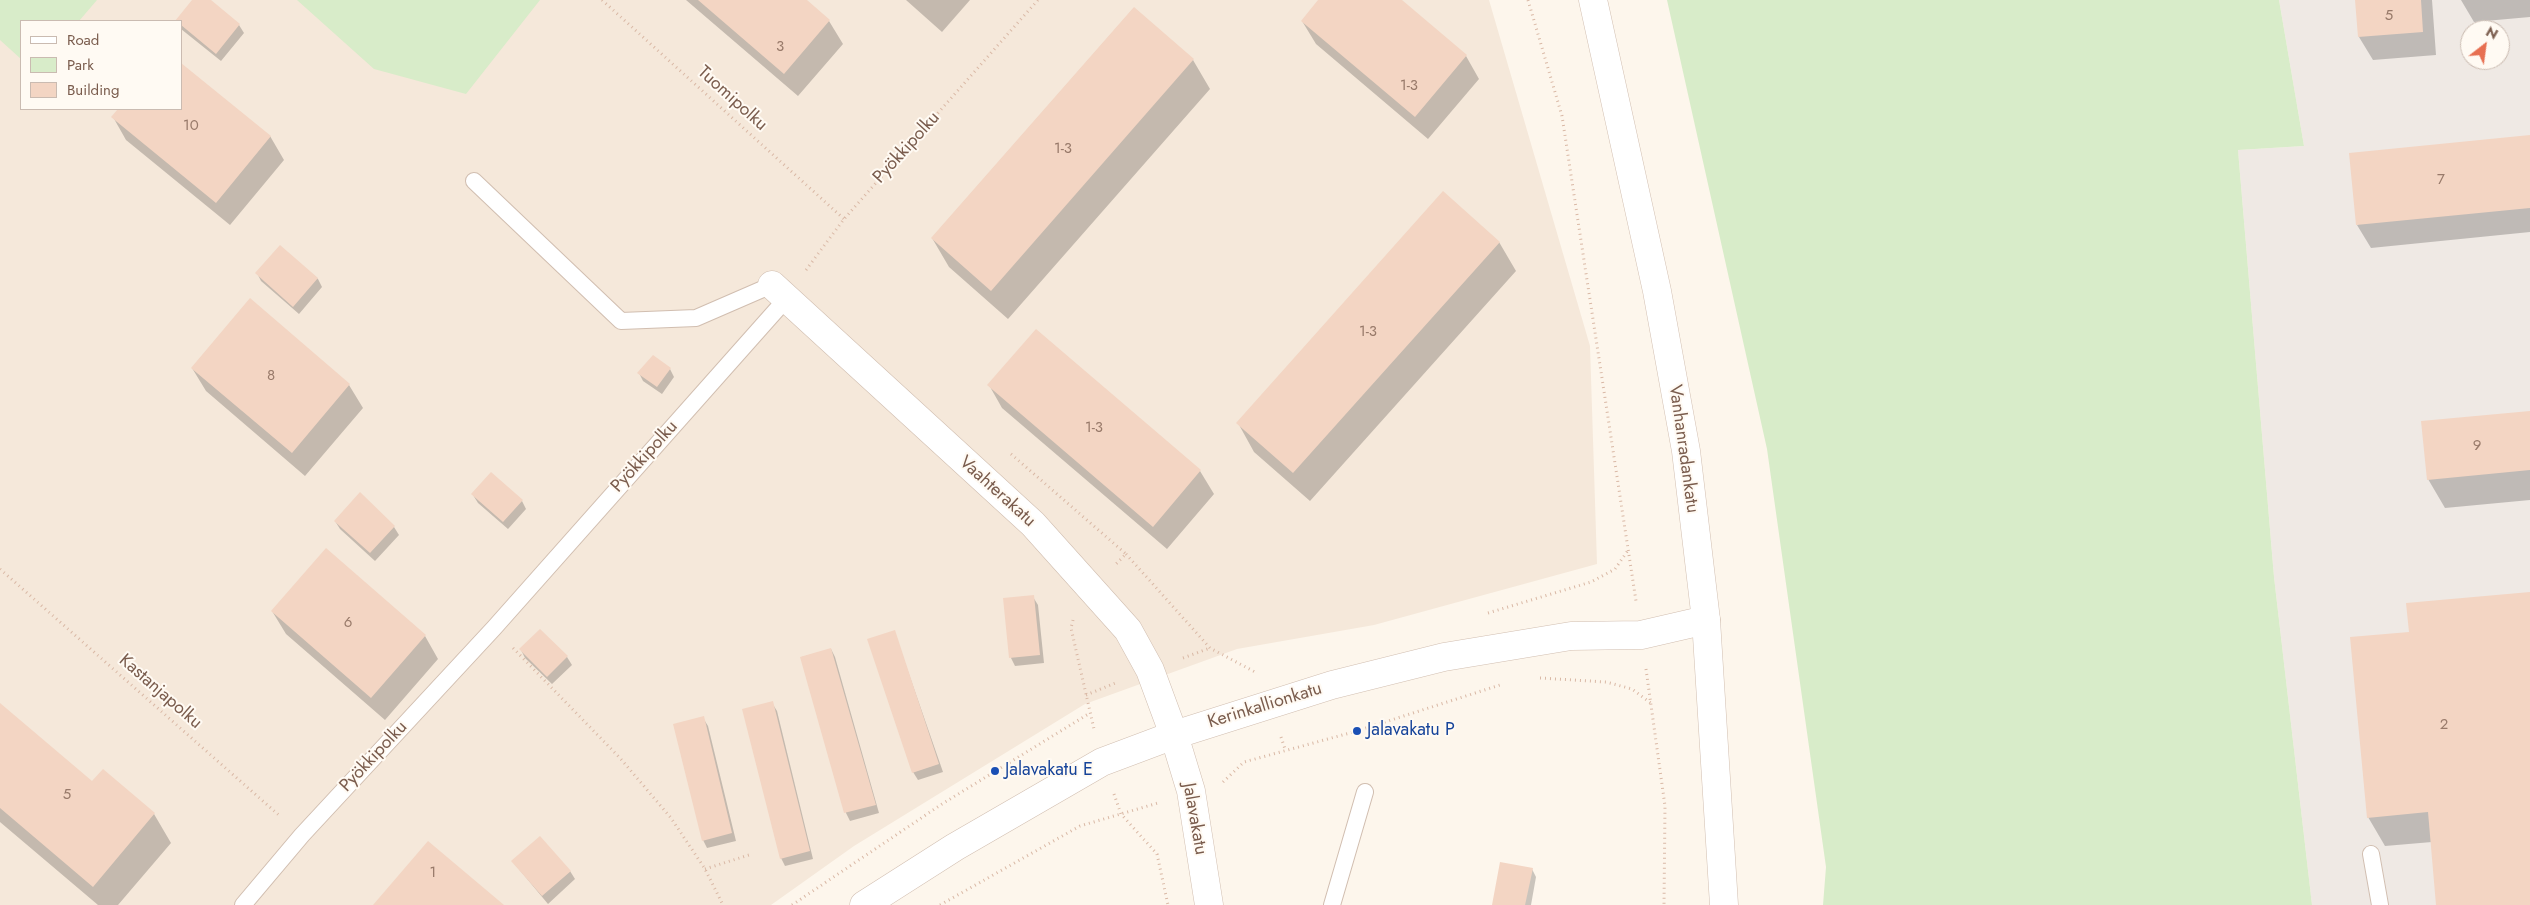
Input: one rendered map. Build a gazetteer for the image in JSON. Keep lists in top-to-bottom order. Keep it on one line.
{"streets":{"street":["Vanhanradankatu","Vaahterakatu","Kerinkallionkatu","Jalavakatu"],"lane":["Pyökkipolku"],"path":["Tuomipolku","Kastanjapolku"]},"crossings":[["Tuomipolku","Pyökkipolku"],["Pyökkipolku","Vaahterakatu"],["Pyökkipolku","Kastanjapolku"],["Vanhanradankatu","Kerinkallionkatu"],["Vaahterakatu","Kerinkallionkatu"],["Vaahterakatu","Jalavakatu"],["Kerinkallionkatu","Jalavakatu"]],"places":["Jalavakatu P","Jalavakatu E"],"house_numbers":["5","3","1-3","10","1-3","7","1-3","8","1-3","9","6","2","5","1"],"legend":["Road","Park","Building"],"north":"top right"}
